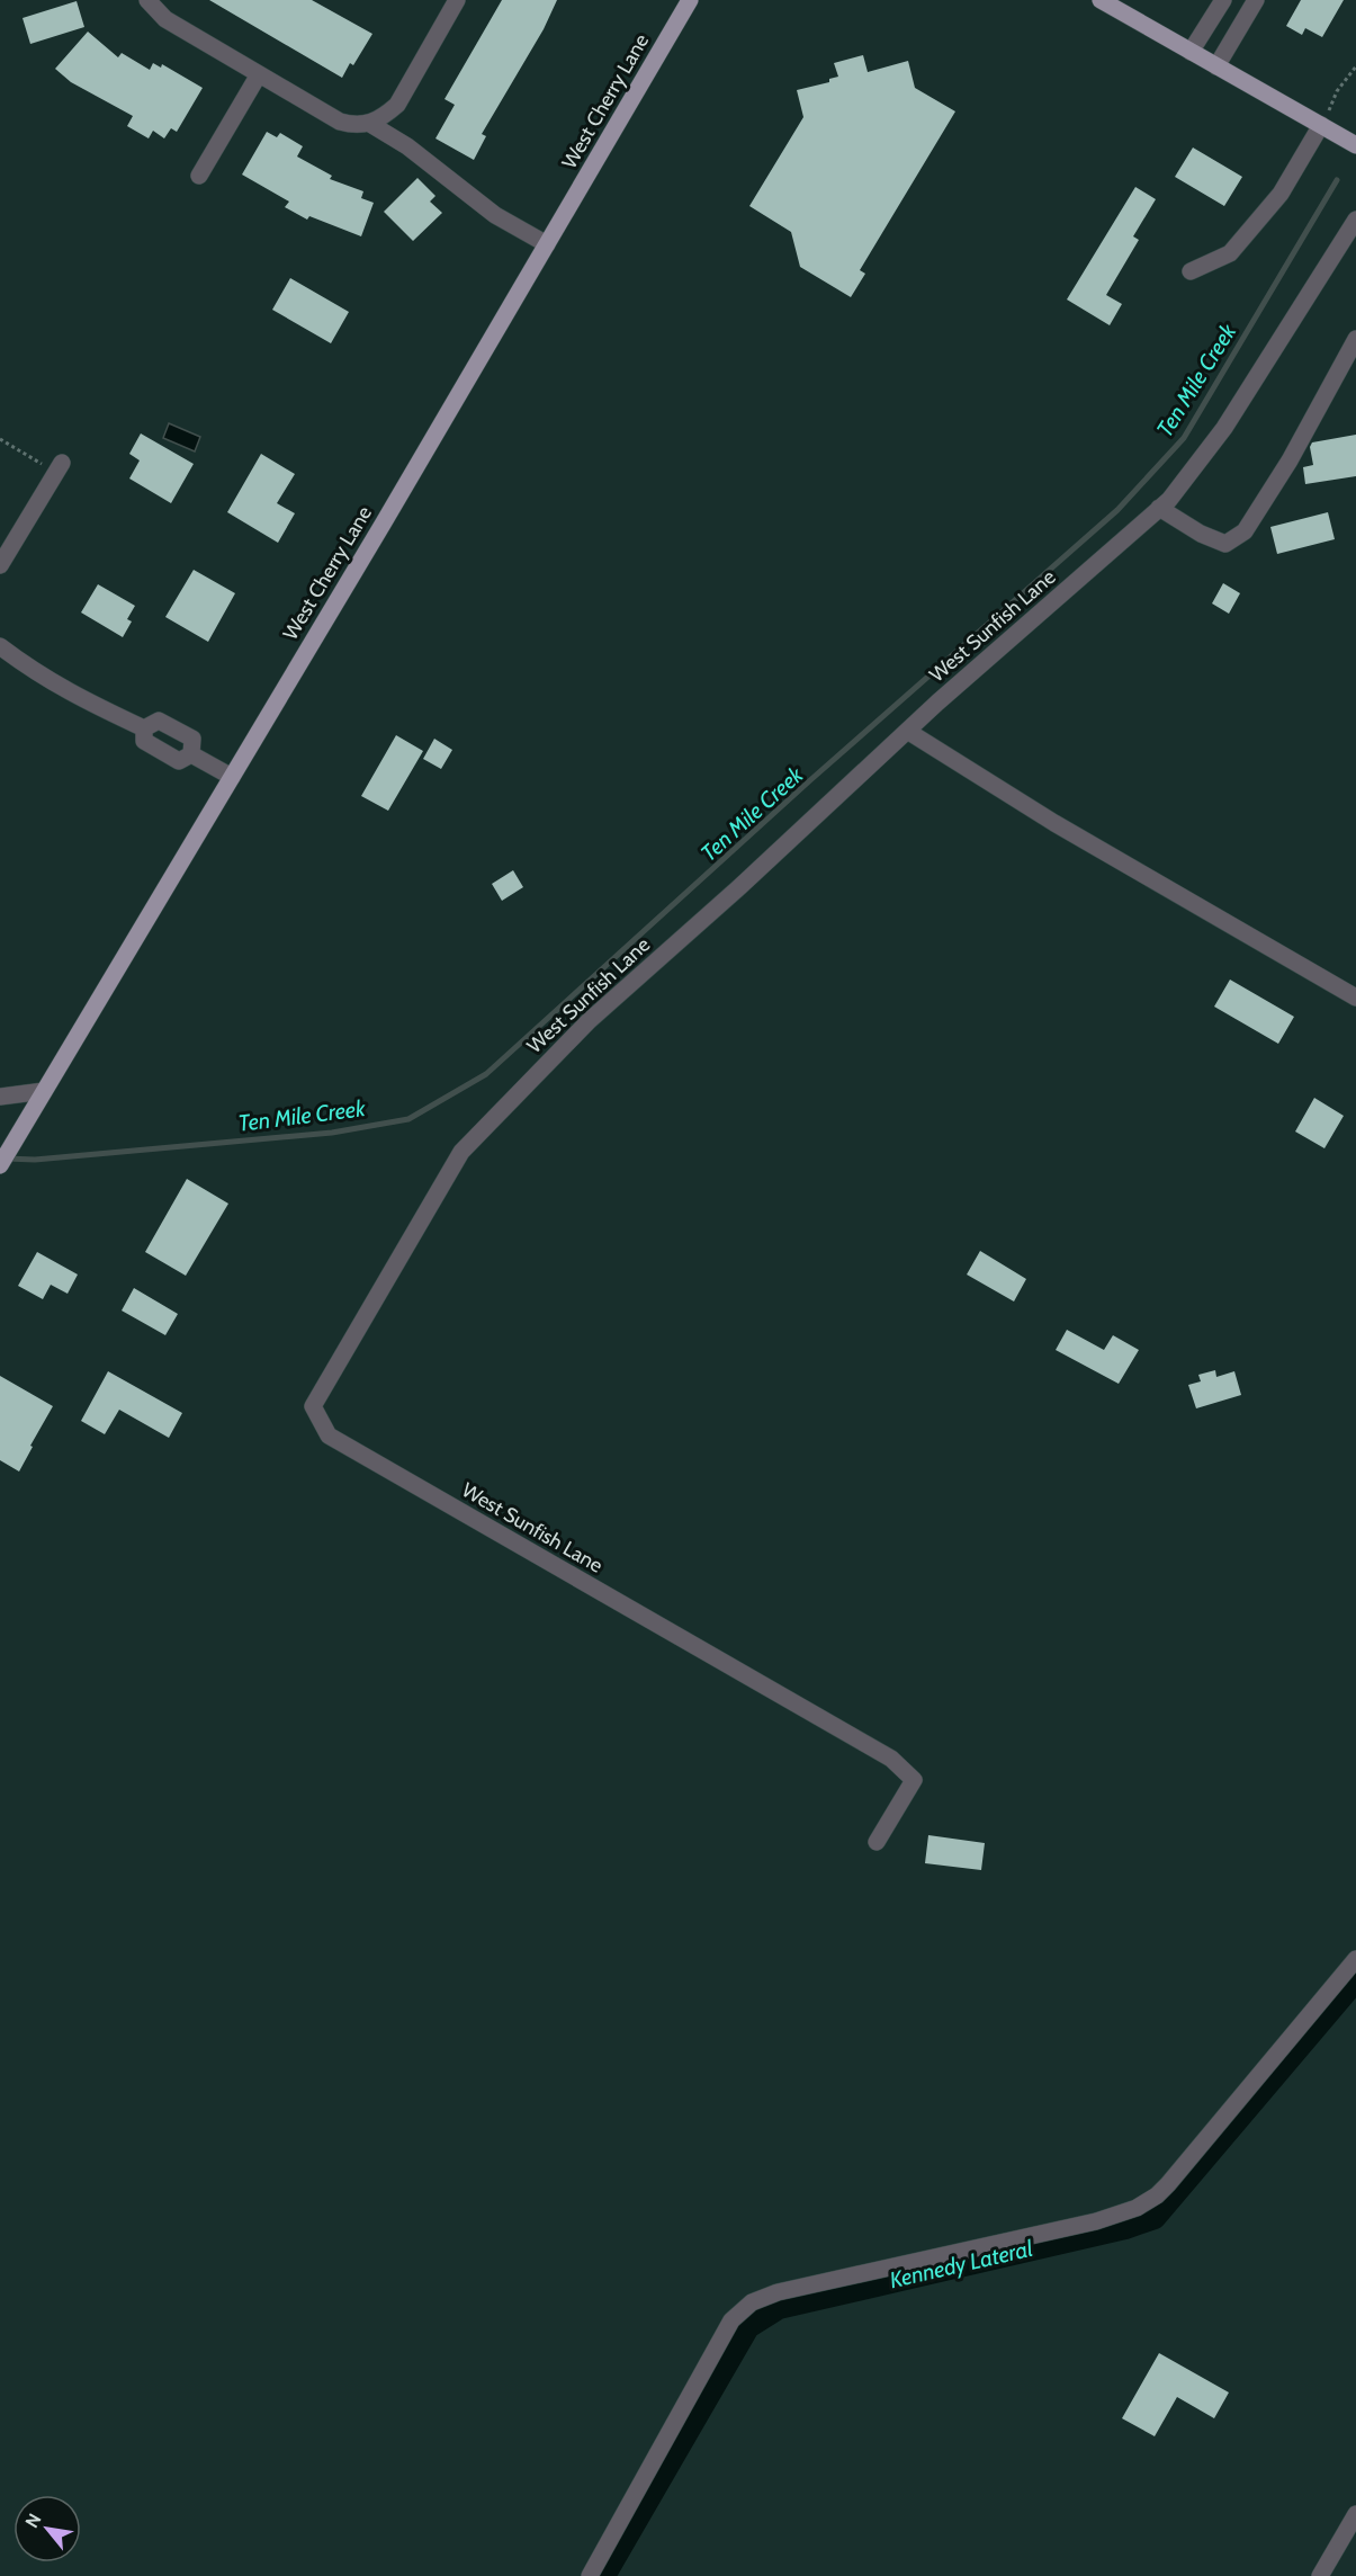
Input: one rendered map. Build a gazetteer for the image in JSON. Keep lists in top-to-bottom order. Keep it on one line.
{"streets":{"main road":["West Cherry Lane"],"street":["West Sunfish Lane"]},"water":["Ten Mile Creek","Kennedy Lateral"],"north":"top left"}
